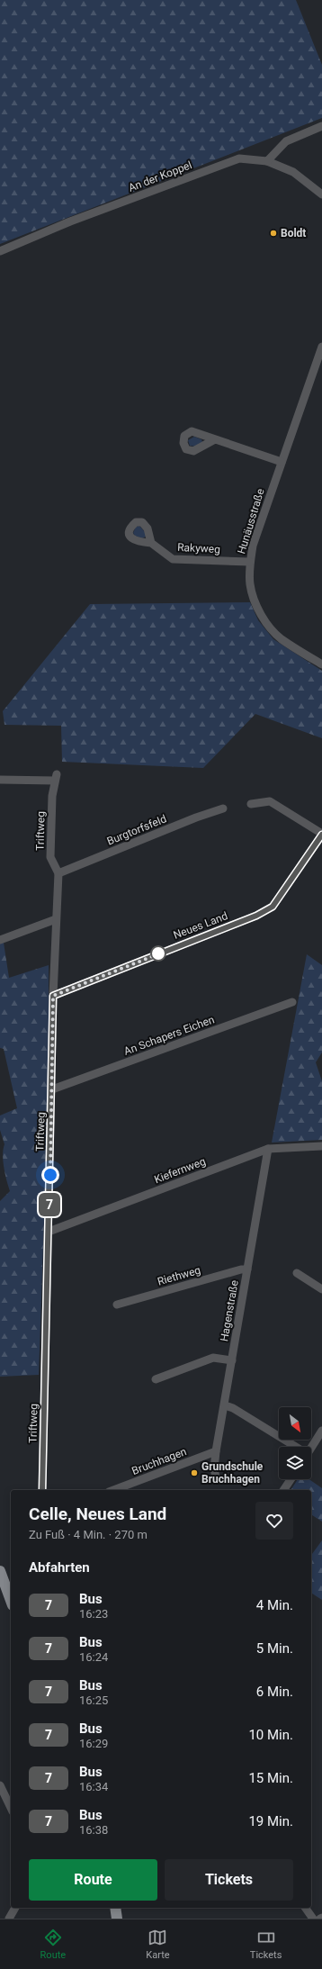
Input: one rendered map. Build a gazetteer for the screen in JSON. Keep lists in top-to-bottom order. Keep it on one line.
{"streets":{"street":["An der Koppel","Hunäusstraße","Rakyweg","Burgtorfsfeld","Triftweg","Neues Land","An Schapers Eichen","Kiefernweg","Riethweg","Hagenstraße","Bruchhagen"]},"crossings":[["Hunäusstraße","Rakyweg"],["Burgtorfsfeld","Triftweg"],["Triftweg","Neues Land"],["Triftweg","An Schapers Eichen"],["Triftweg","Kiefernweg"],["Kiefernweg","Hagenstraße"],["Riethweg","Hagenstraße"],["Hagenstraße","Bruchhagen"]],"places":["Boldt","Grundschule Bruchhagen"],"lines":["bus line 7"],"north":"bottom right","page":{"on_map":"7","heading":[["Celle, Neues Land","Zu Fuß · 4 Min. · 270 m"],"Abfahrten"],"list":[{"mark":"7","name":"Bus","note":"16:23","value":"4 Min."},{"mark":"7","name":"Bus","note":"16:24","value":"5 Min."},{"mark":"7","name":"Bus","note":"16:25","value":"6 Min."},{"mark":"7","name":"Bus","note":"16:29","value":"10 Min."},{"mark":"7","name":"Bus","note":"16:34","value":"15 Min."},{"mark":"7","name":"Bus","note":"16:38","value":"19 Min."}],"buttons":["Route","Tickets"],"tabs":["Route","Karte","Tickets"]}}
